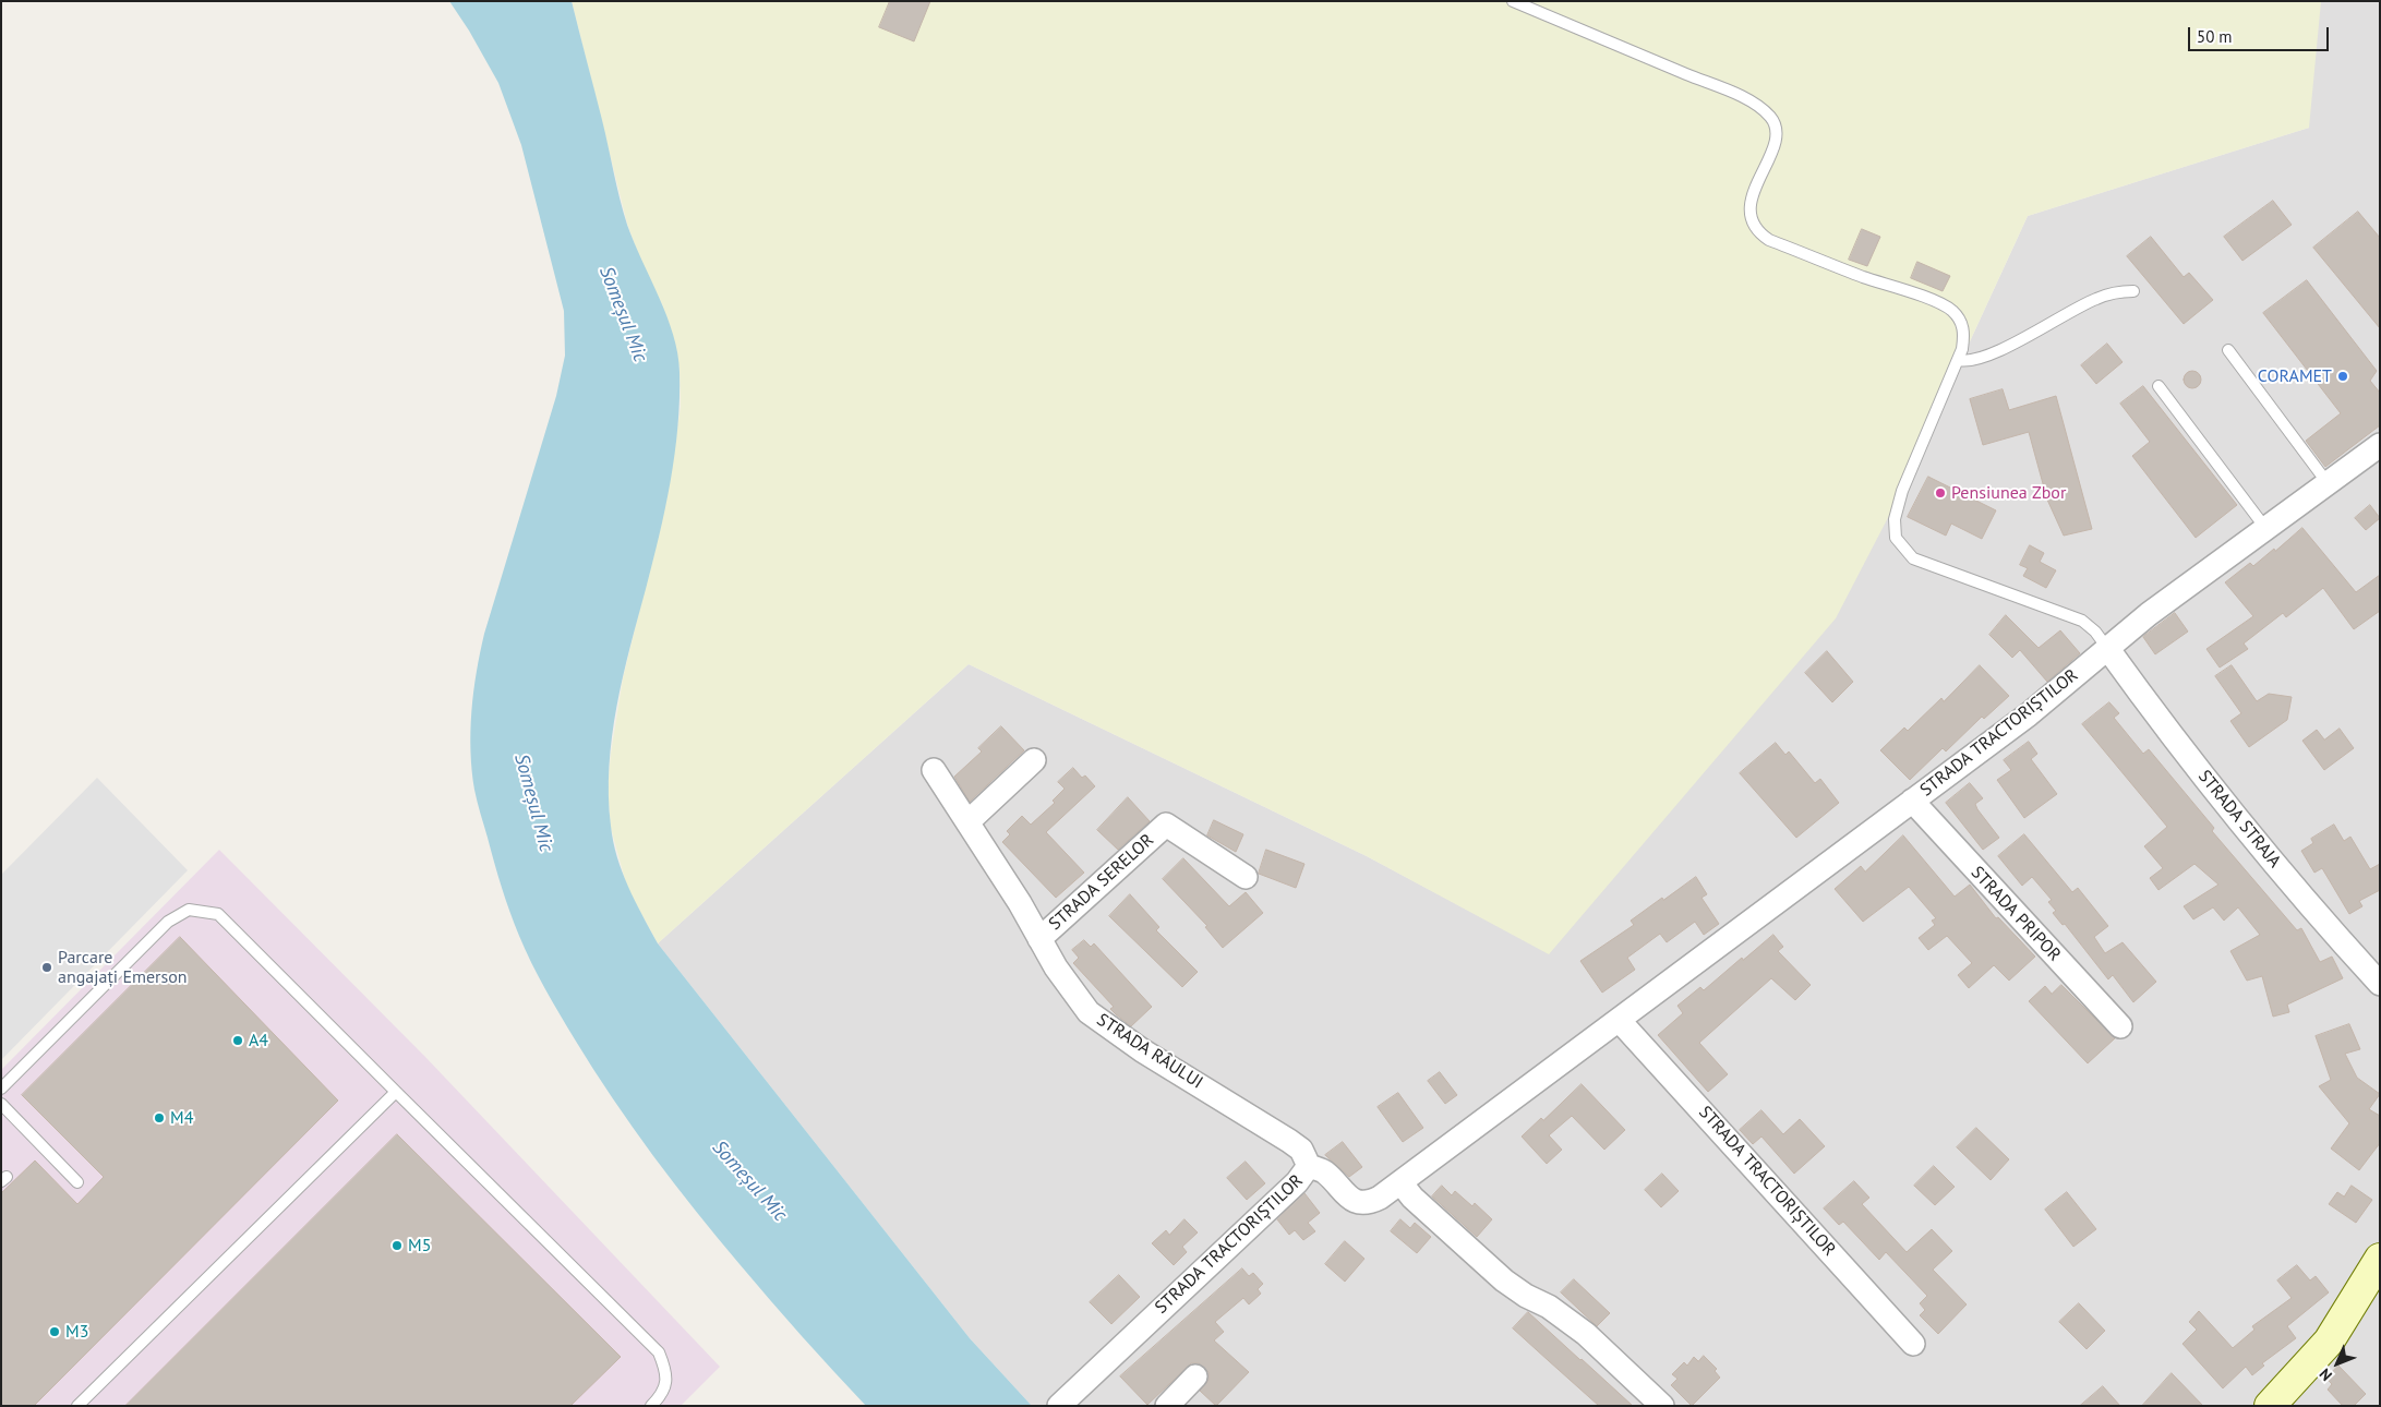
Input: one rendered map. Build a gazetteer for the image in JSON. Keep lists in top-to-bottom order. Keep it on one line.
{"streets":{"street":["STRADA TRACTORIȘTILOR","STRADA STRAJA","STRADA SERELOR","STRADA PRIPOR","STRADA RÂULUI"]},"crossings":[["STRADA TRACTORIȘTILOR","STRADA STRAJA"],["STRADA TRACTORIȘTILOR","STRADA PRIPOR"],["STRADA TRACTORIȘTILOR","STRADA RÂULUI"],["STRADA SERELOR","STRADA RÂULUI"]],"water":["Someșul Mic"],"places":["CORAMET","Pensiunea Zbor","Parcare angajați Emerson","A4","M4","M5","M3"],"scale_bar":"50 m","north":"bottom left"}
